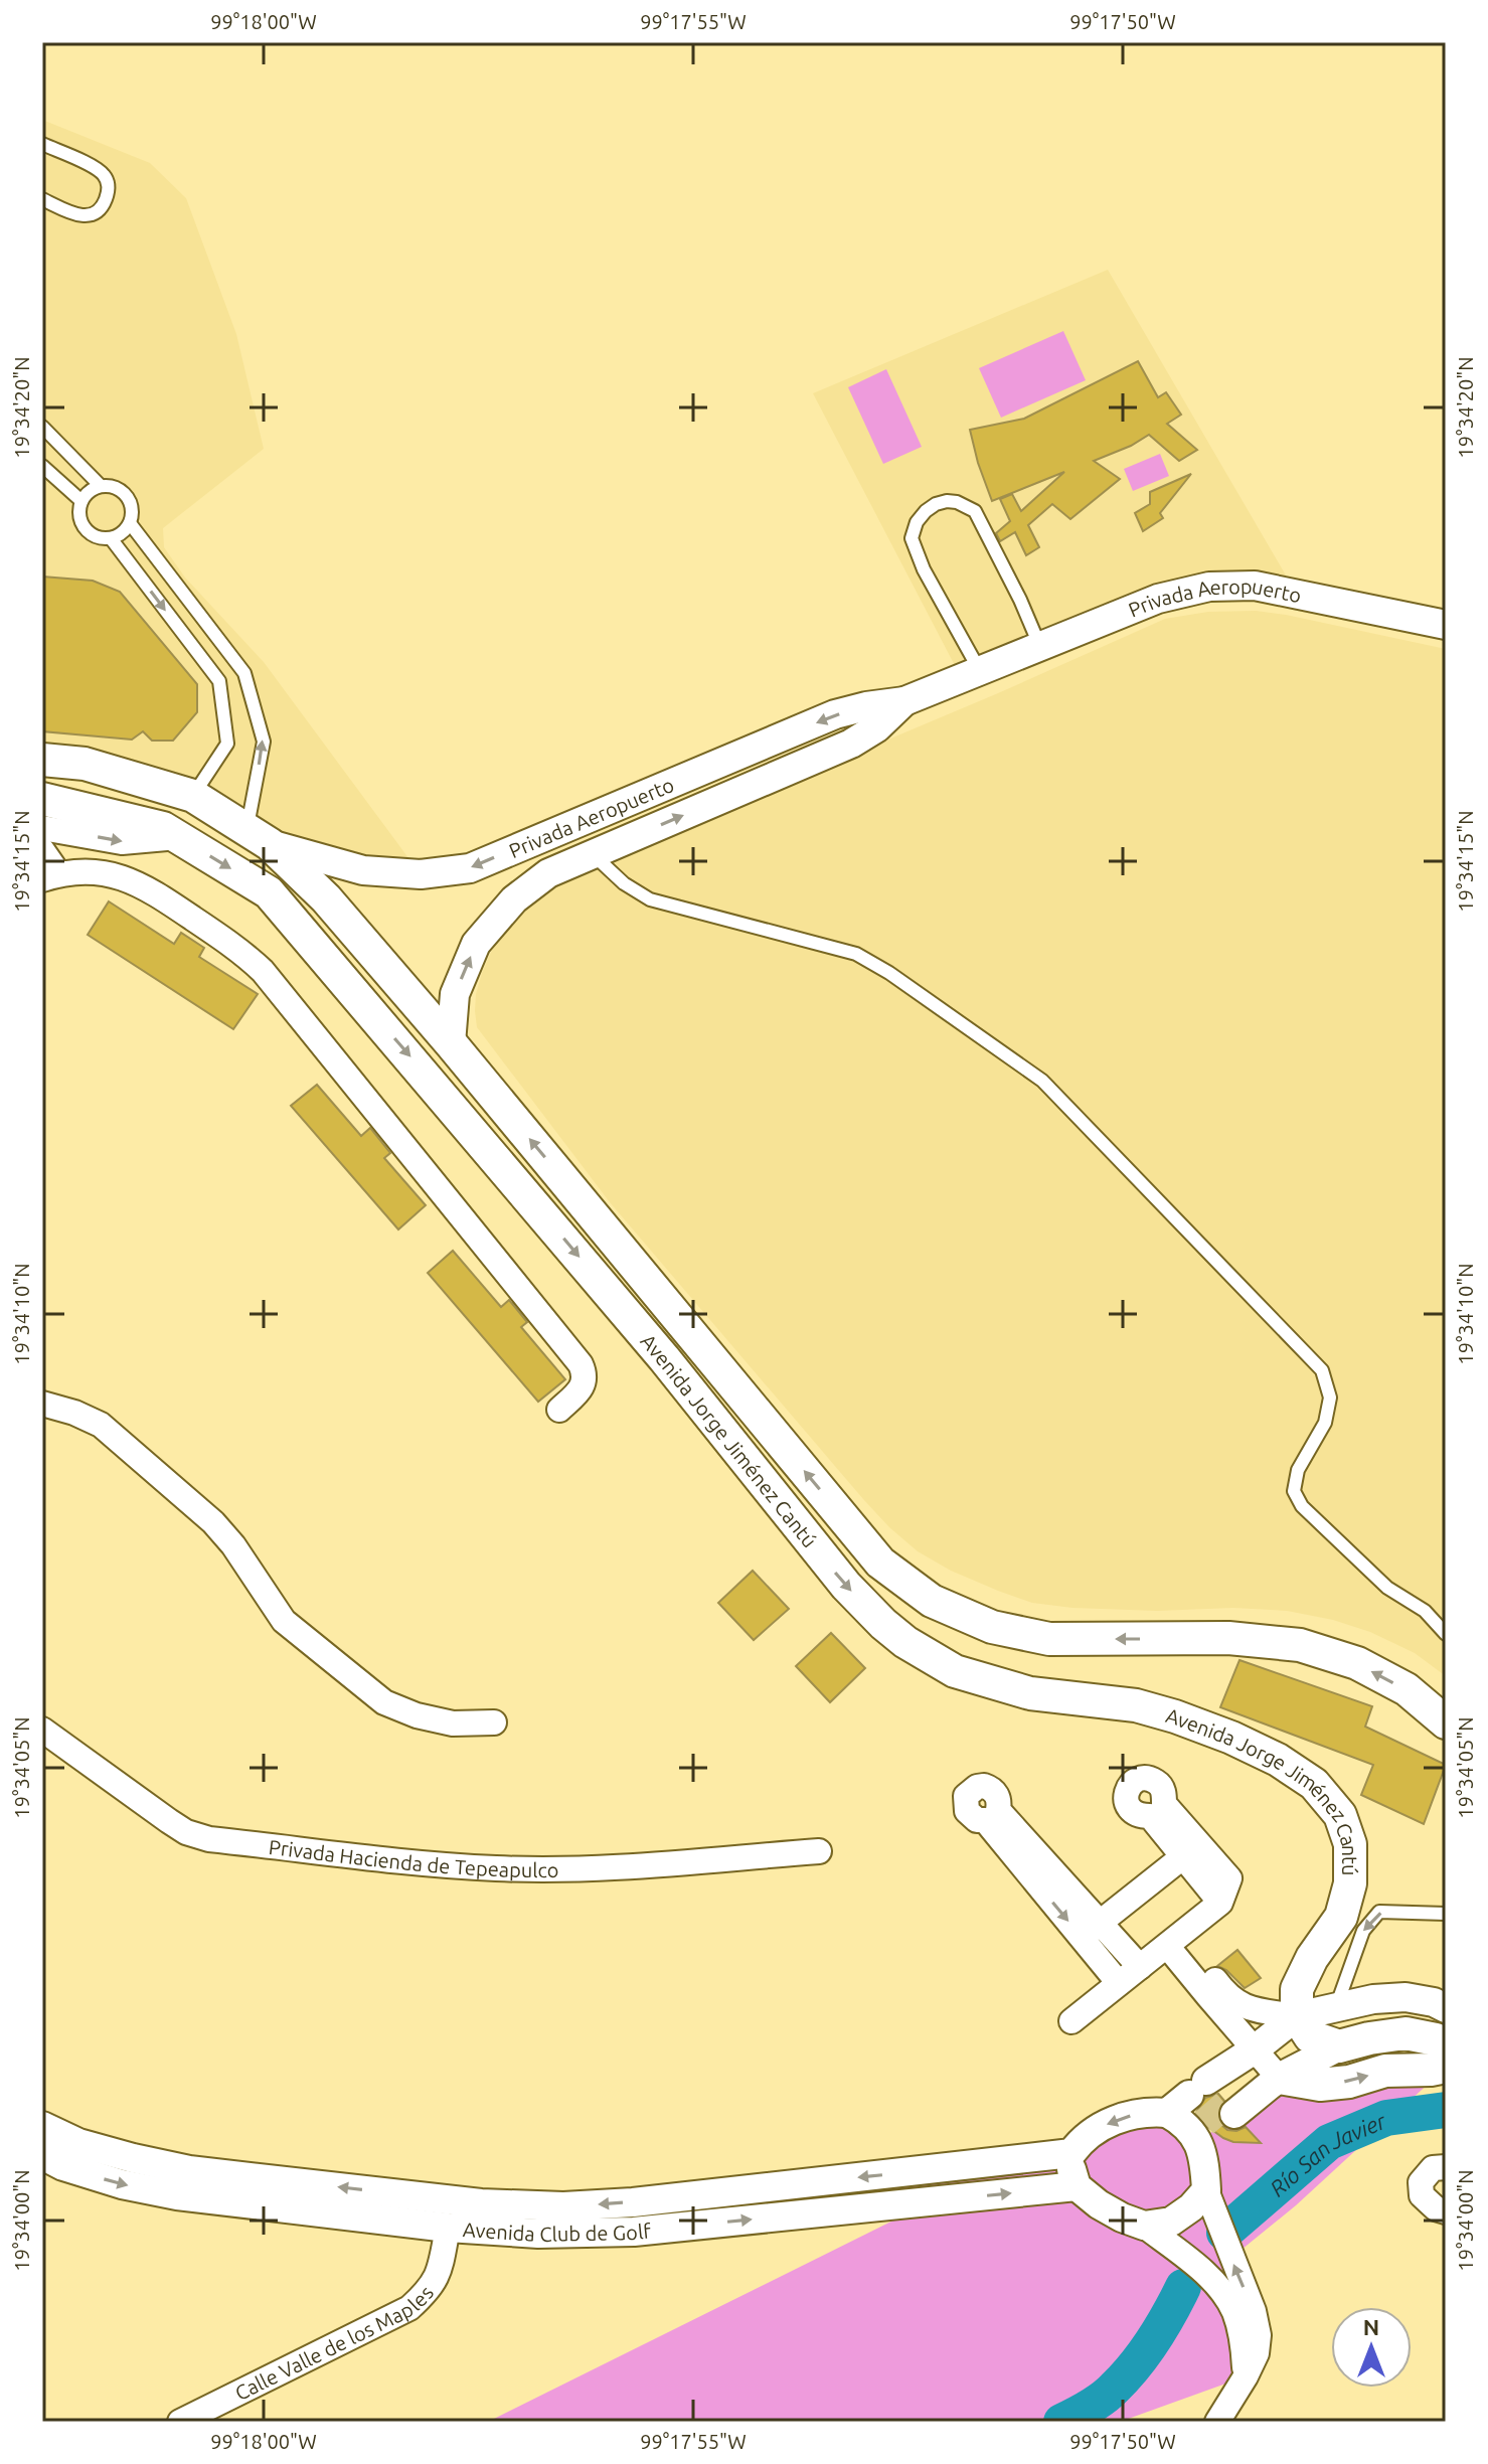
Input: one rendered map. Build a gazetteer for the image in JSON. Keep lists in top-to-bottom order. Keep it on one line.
{"streets":{"main road":["Avenida Jorge Jiménez Cantú"],"street":["Privada Aeropuerto","Privada Hacienda de Tepeapulco","Avenida Club de Golf","Calle Valle de los Maples"]},"crossings":[["Privada Aeropuerto","Avenida Jorge Jiménez Cantú"],["Avenida Club de Golf","Calle Valle de los Maples"]],"water":["Río San Javier"],"north":"top","coordinates":["99°18'00\"W","99°17'55\"W","99°17'50\"W","19°34'20\"N","19°34'15\"N","19°34'10\"N","19°34'05\"N","19°34'00\"N"]}
